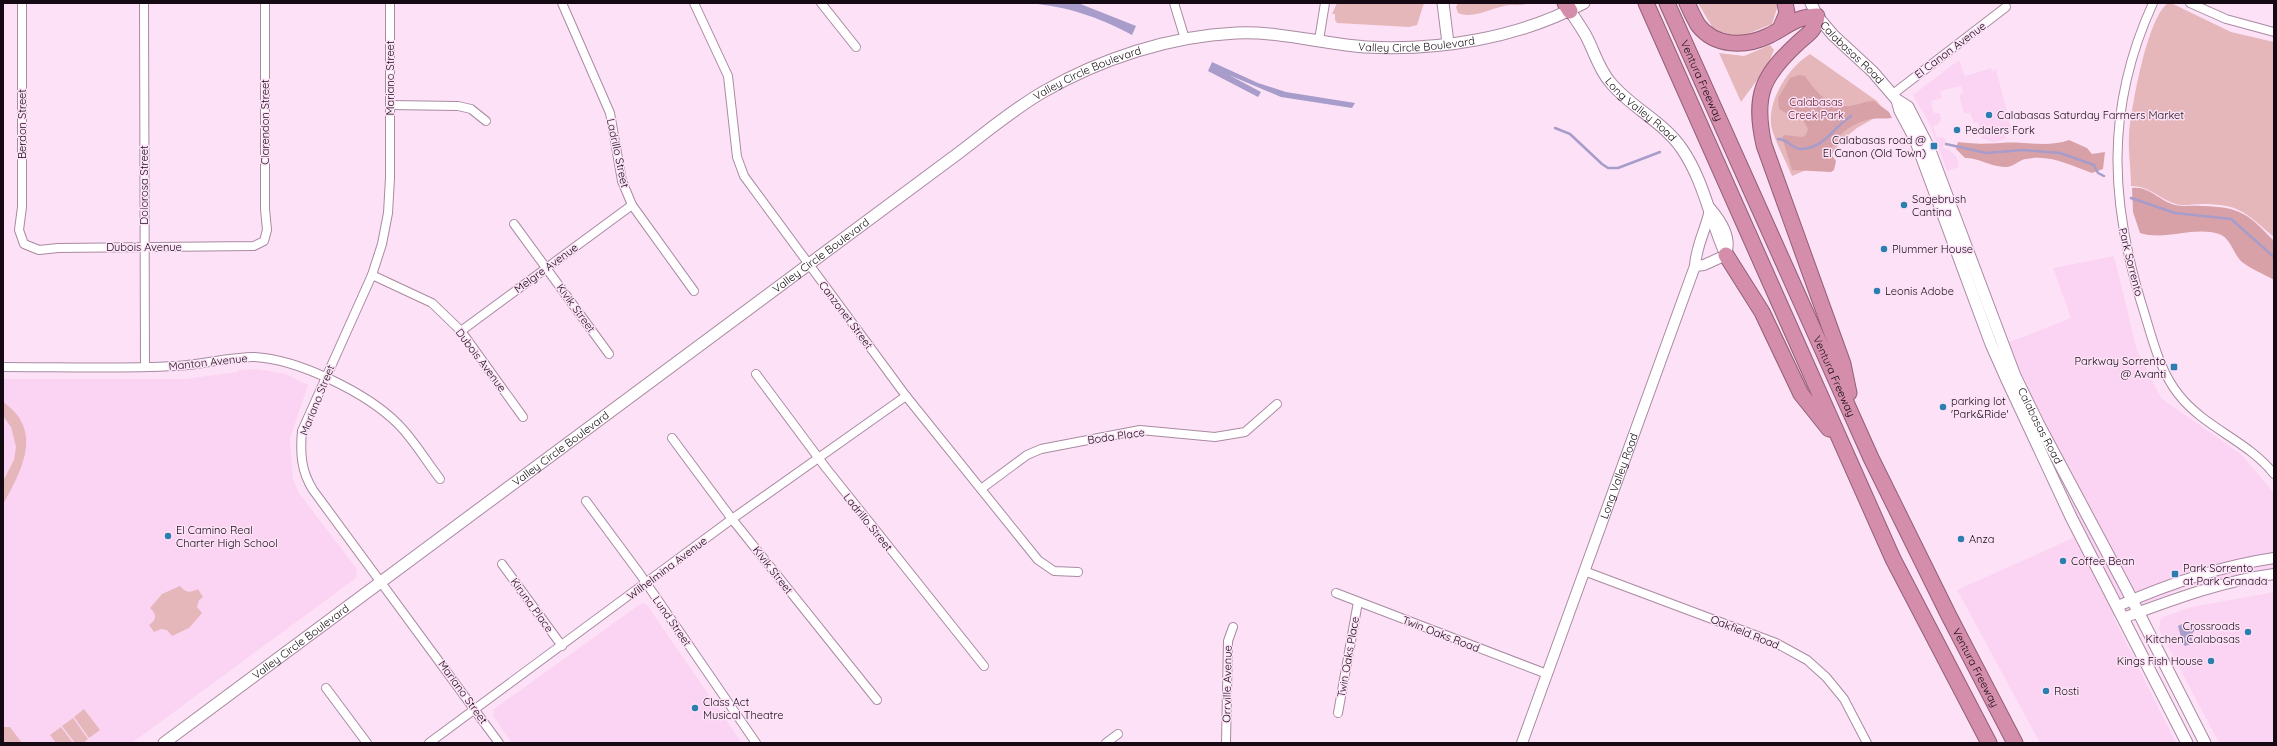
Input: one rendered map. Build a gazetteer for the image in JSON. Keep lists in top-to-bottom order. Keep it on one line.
{"streets":{"highway":["Ventura Freeway"],"main road":["Valley Circle Boulevard","Calabasas Road","Long Valley Road"],"street":["El Canon Avenue","Mariano Street","Clarendon Street","Berdon Street","Ladrillo Street","Dolorosa Street","Dubois Avenue","Park Sorrento","Melgre Avenue","Kivik Street","Canzonet Street","Manton Avenue","Boda Place","Wilhelmina Avenue","Kiruna Place","Lund Street","Oakfield Road","Twin Oaks Road","Twin Oaks Place","Orrville Avenue"]},"crossings":[["Valley Circle Boulevard","Mariano Street"],["Valley Circle Boulevard","Long Valley Road"],["Valley Circle Boulevard","Canzonet Street"],["El Canon Avenue","Calabasas Road"],["Mariano Street","Dubois Avenue"],["Mariano Street","Manton Avenue"],["Mariano Street","Wilhelmina Avenue"],["Long Valley Road","Oakfield Road"],["Long Valley Road","Twin Oaks Road"],["Clarendon Street","Dubois Avenue"],["Berdon Street","Dubois Avenue"],["Ladrillo Street","Melgre Avenue"],["Ladrillo Street","Wilhelmina Avenue"],["Dolorosa Street","Dubois Avenue"],["Dolorosa Street","Manton Avenue"],["Dubois Avenue","Melgre Avenue"],["Melgre Avenue","Kivik Street"],["Kivik Street","Wilhelmina Avenue"],["Canzonet Street","Boda Place"],["Canzonet Street","Wilhelmina Avenue"],["Wilhelmina Avenue","Kiruna Place"],["Wilhelmina Avenue","Lund Street"],["Twin Oaks Road","Twin Oaks Place"]],"parks":["Calabasas Creek Park"],"places":{"other":["Calabasas Saturday Farmers Market","Pedalers Fork","Sagebrush Cantina","Plummer House","Leonis Adobe","parking lot 'Park&Ride'","El Camino Real Charter High School","Anza","Coffee Bean","Crossroads Kitchen Calabasas","Kings Fish House","Rosti","Class Act Musical Theatre"],"transit":["Calabasas road @ El Canon (Old Town)","Parkway Sorrento @ Avanti","Park Sorrento at Park Granada"]}}
